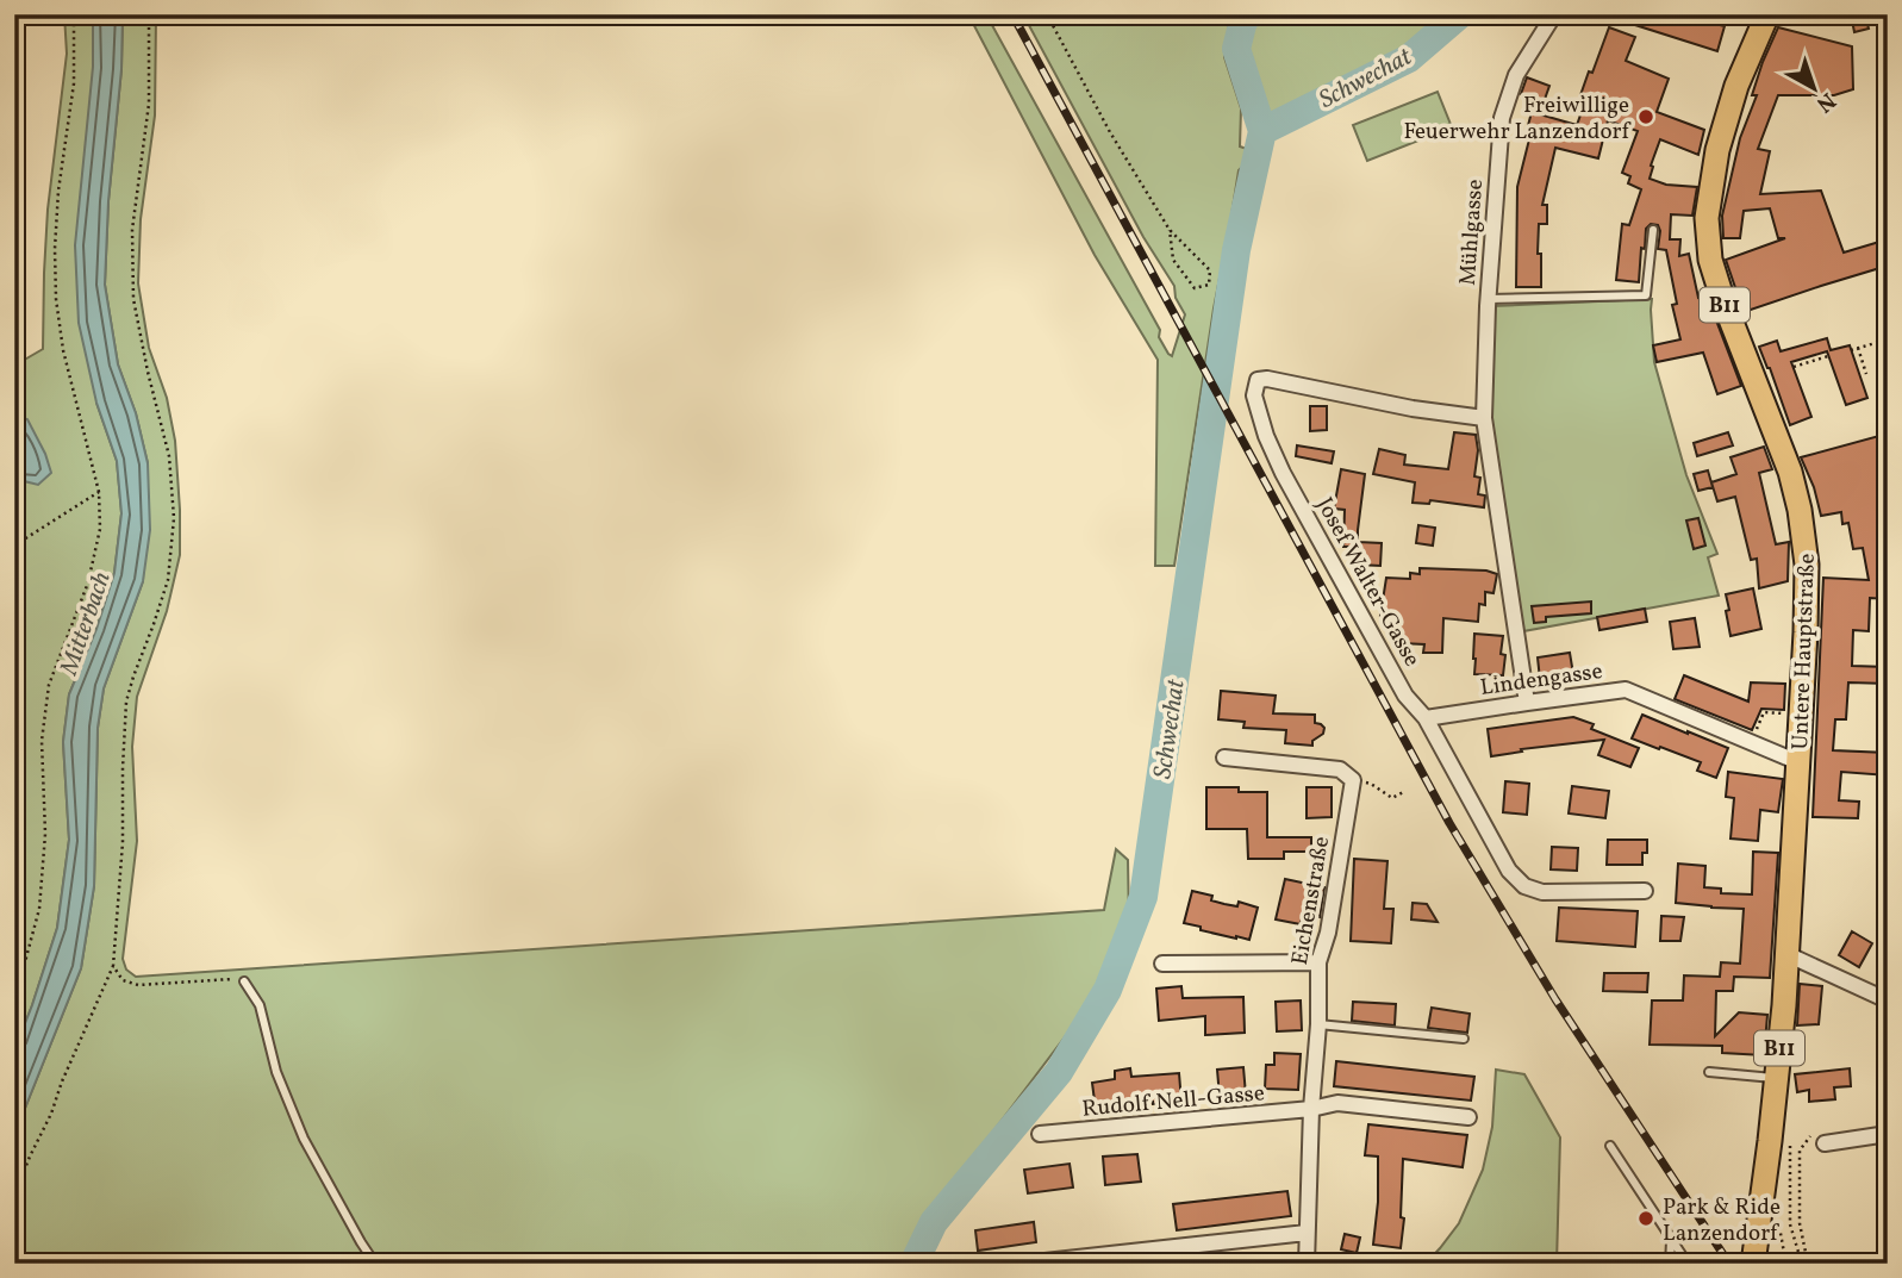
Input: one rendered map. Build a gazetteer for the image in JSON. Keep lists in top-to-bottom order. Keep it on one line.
{"streets":{"main road":["B11","Untere Hauptstraße"],"street":["Mühlgasse","Josef Walter-Gasse","Lindengasse","Eichenstraße","Rudolf Nell-Gasse"]},"crossings":[["Mühlgasse","Josef Walter-Gasse"],["Mühlgasse","Lindengasse"],["Josef Walter-Gasse","Lindengasse"],["Untere Hauptstraße","Lindengasse"],["Eichenstraße","Rudolf Nell-Gasse"]],"water":["Schwechat","Mitterbach"],"places":["Freiwillige Feuerwehr Lanzendorf","Park & Ride Lanzendorf"],"north":"bottom right"}
